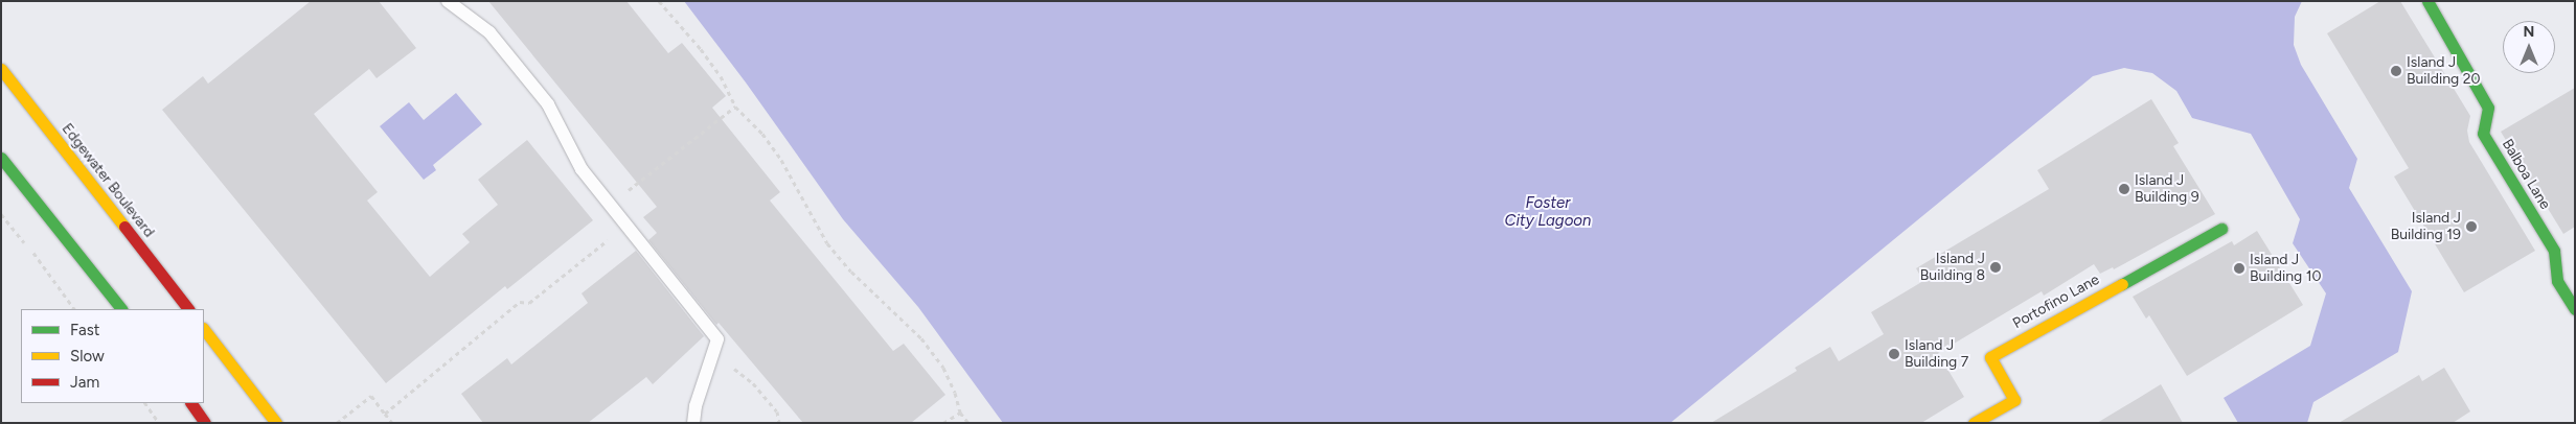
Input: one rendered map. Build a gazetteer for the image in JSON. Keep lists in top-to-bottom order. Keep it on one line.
{"streets":{"street":["Balboa Lane","Edgewater Boulevard","Portofino Lane"]},"water":["Foster City Lagoon"],"places":["Island J Building 20","Island J Building 9","Island J Building 19","Island J Building 8","Island J Building 10","Island J Building 7"],"legend":["Fast","Slow","Jam"],"north":"top"}
